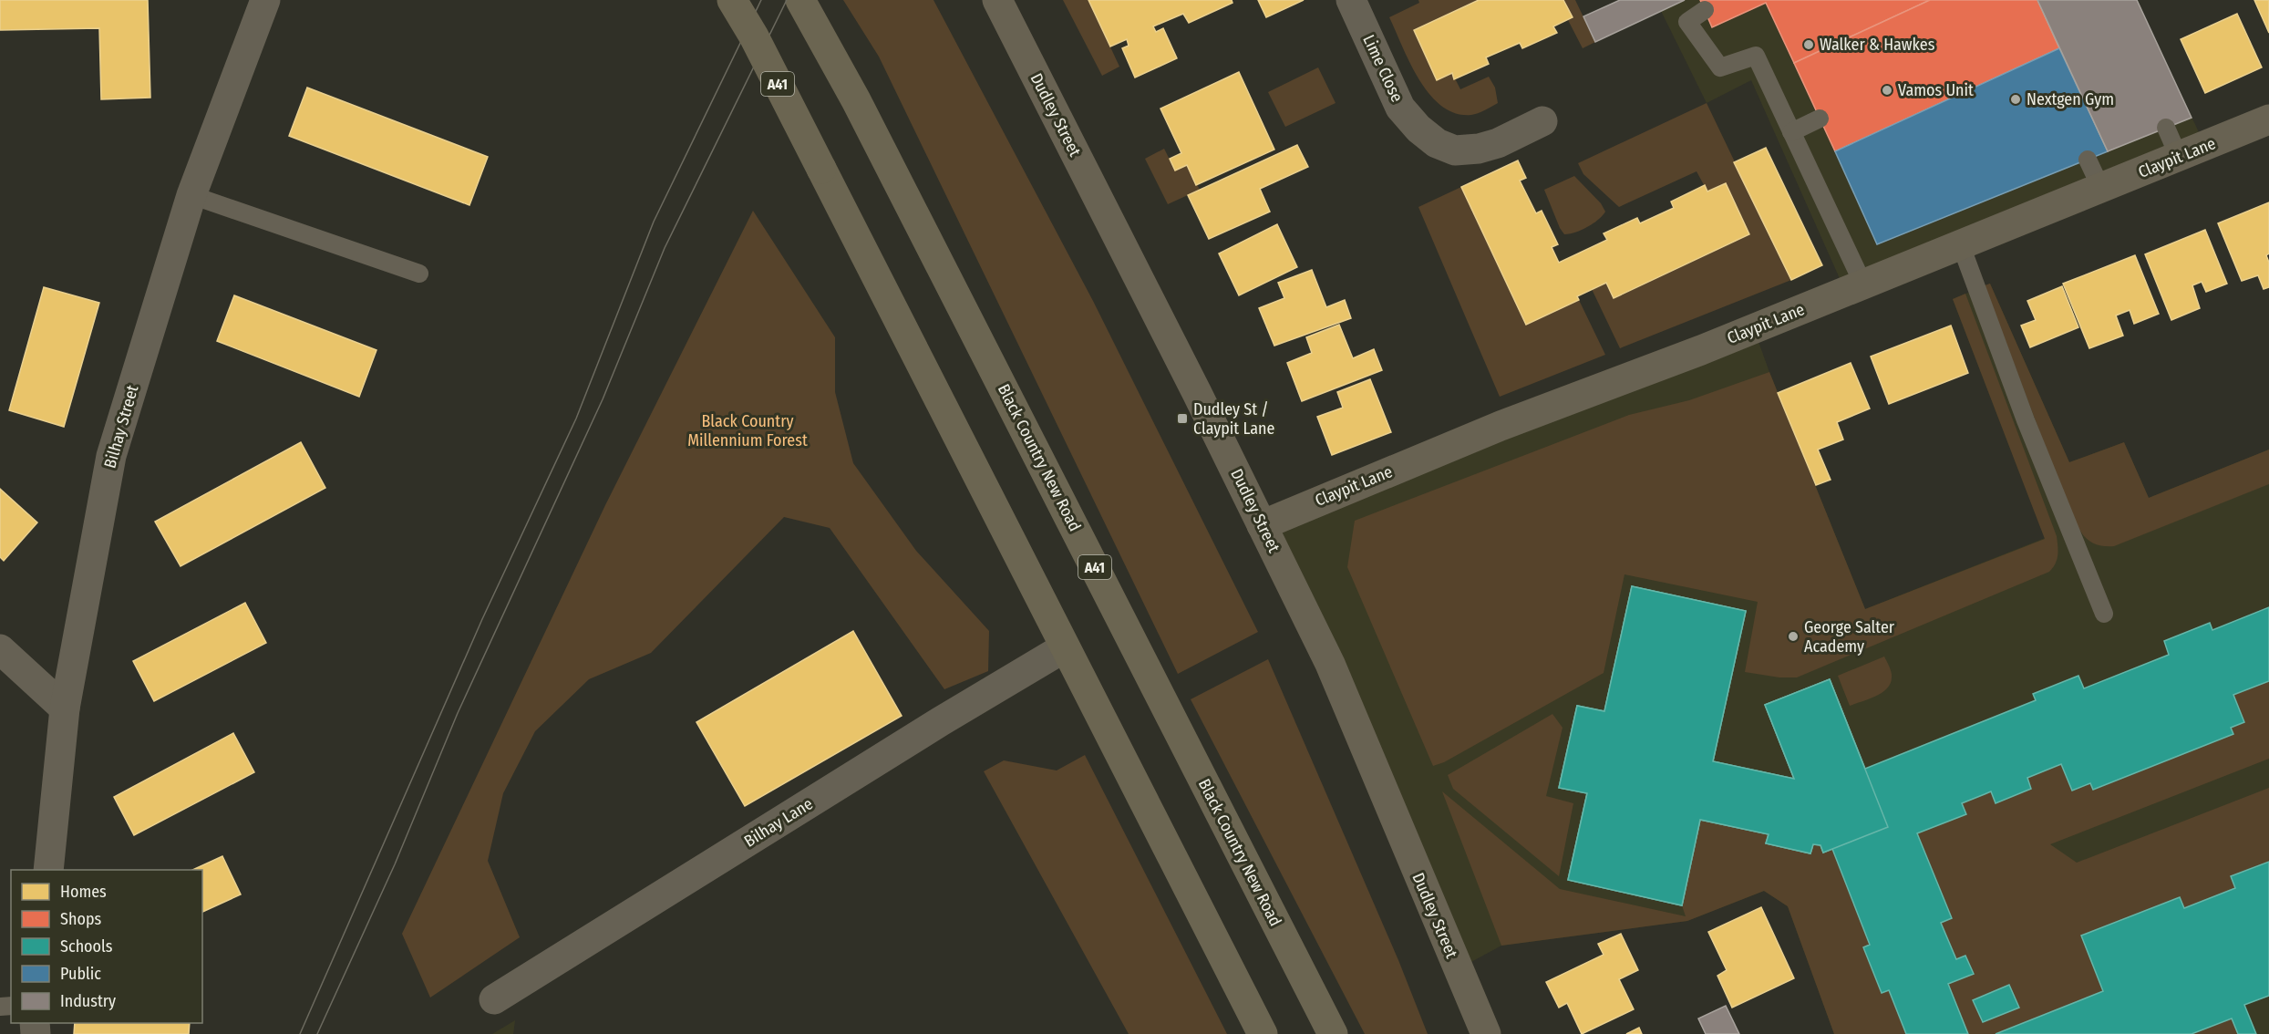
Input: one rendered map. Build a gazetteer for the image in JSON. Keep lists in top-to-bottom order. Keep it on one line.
{"streets":{"highway":["A41","Black Country New Road"],"street":["Lime Close","Dudley Street","Claypit Lane","Bilhay Street","Bilhay Lane"]},"crossings":[["A41","Bilhay Lane"],["Dudley Street","Claypit Lane"]],"parks":["Black Country Millennium Forest"],"places":{"other":["Walker & Hawkes","Vamos Unit","Nextgen Gym","George Salter Academy"],"transit":["Dudley St / Claypit Lane"]},"legend":["Homes","Shops","Schools","Public","Industry"]}
